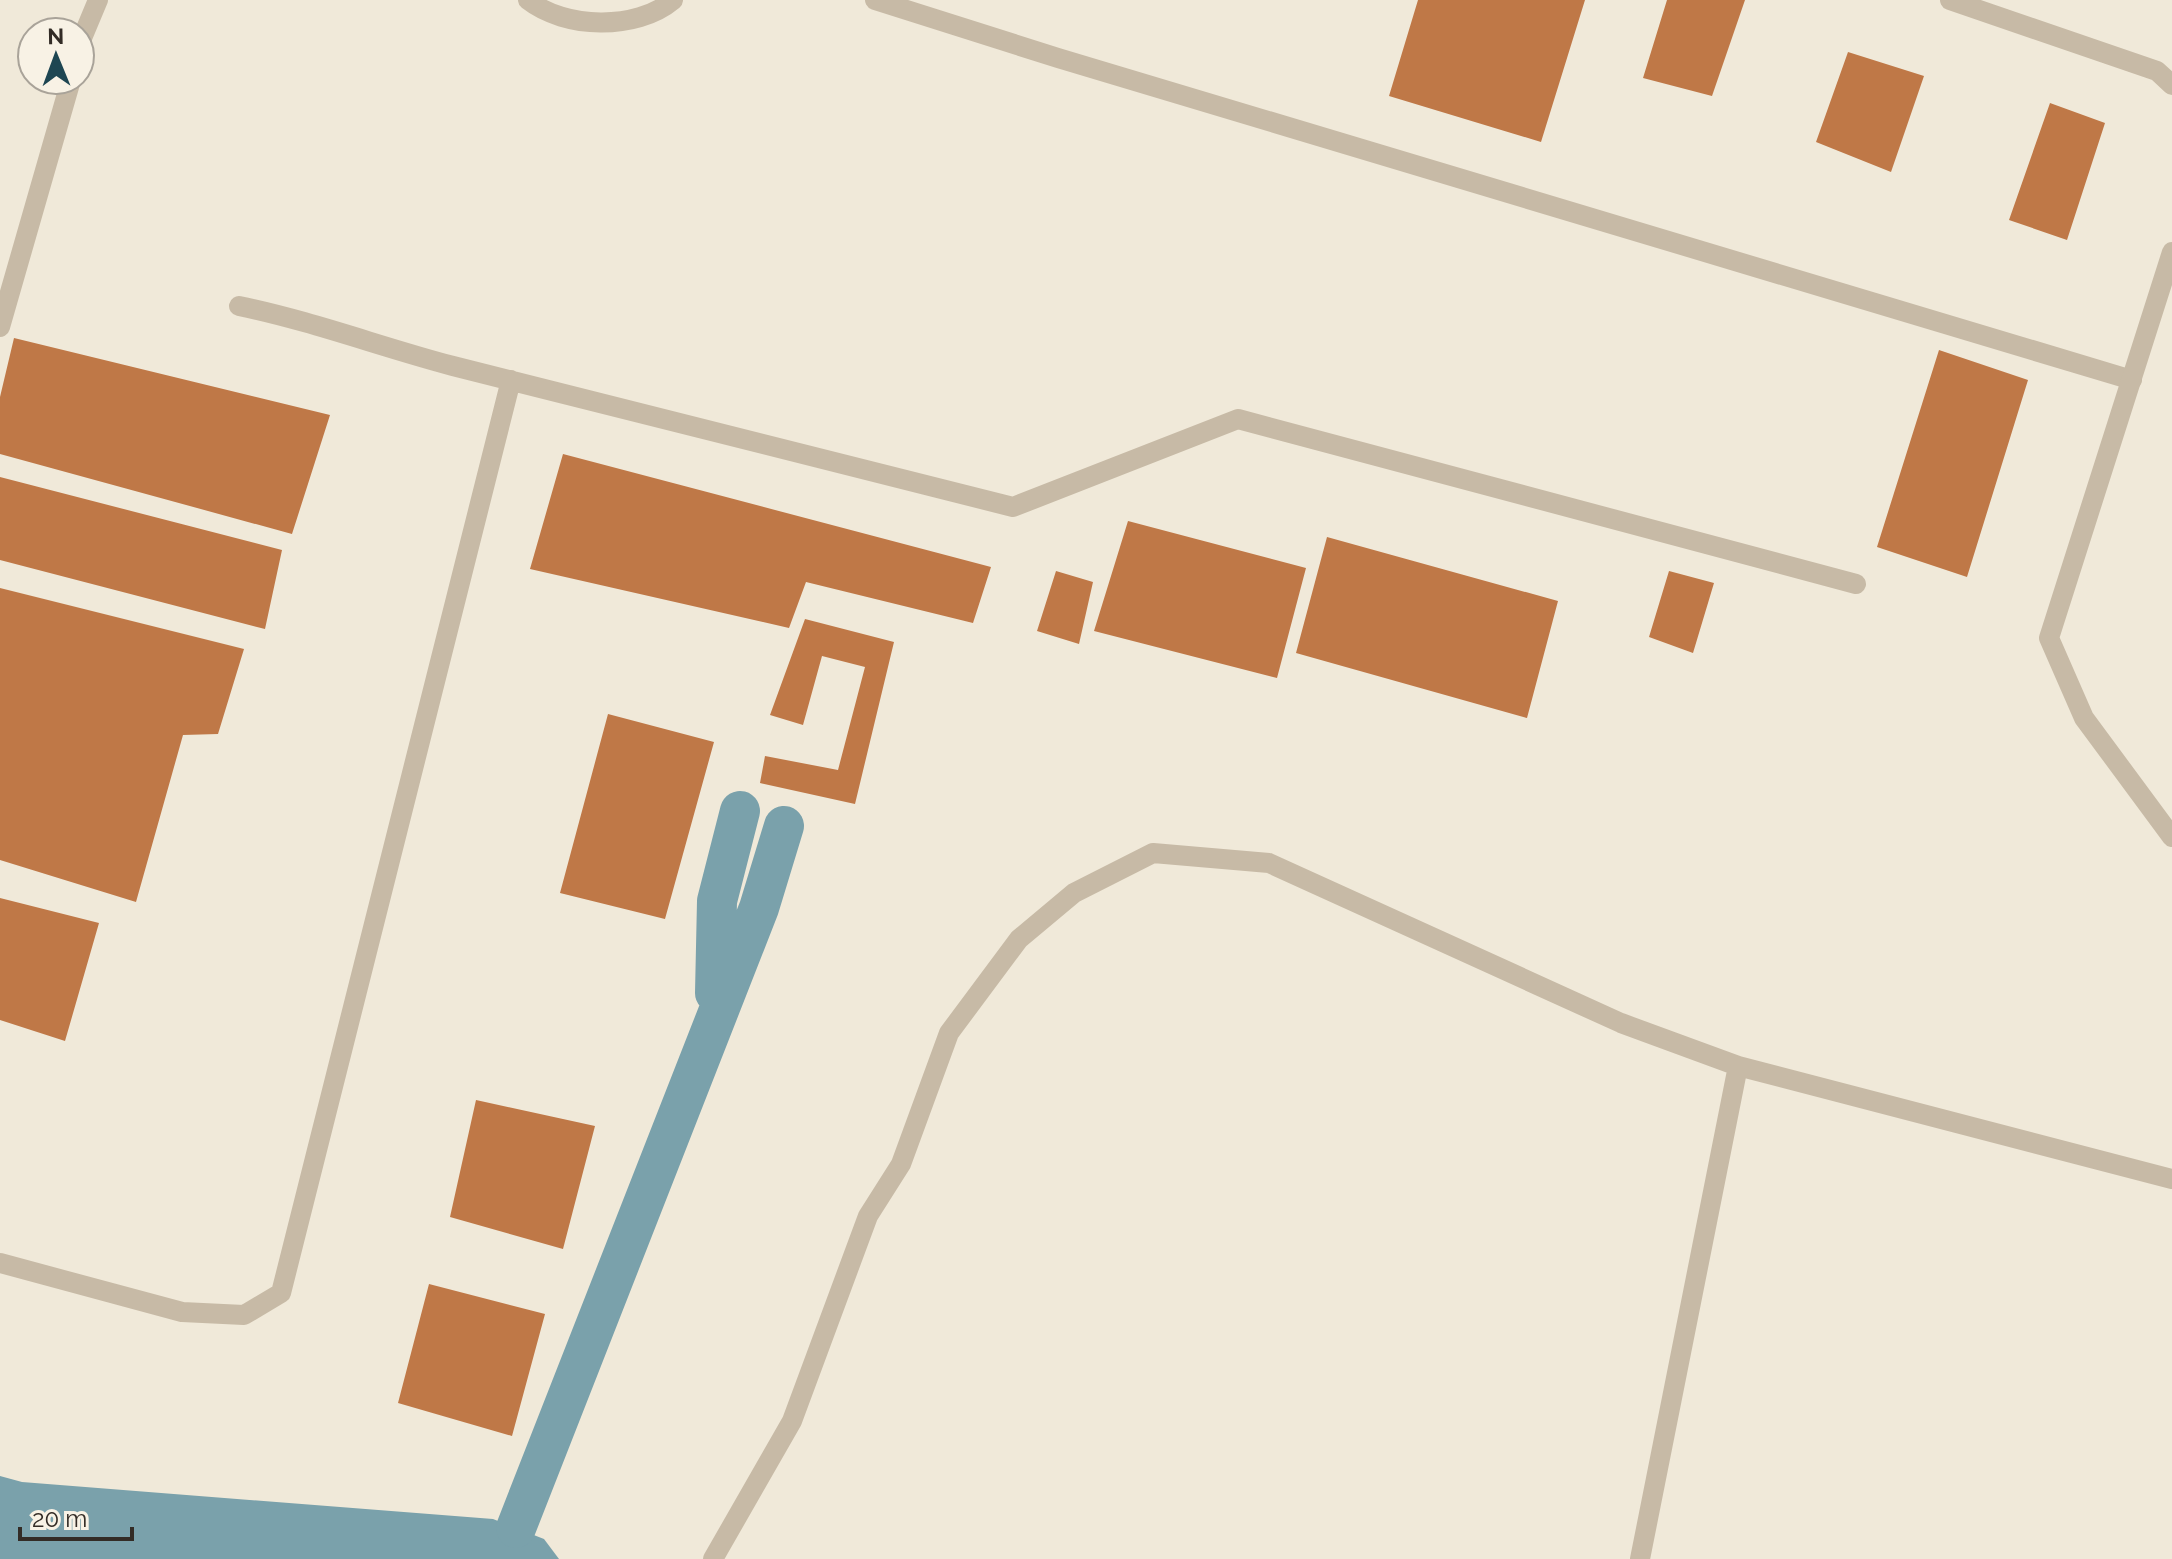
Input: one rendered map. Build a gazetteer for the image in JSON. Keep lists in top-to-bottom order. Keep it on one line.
{"scale_bar":"20 m","north":"top"}
